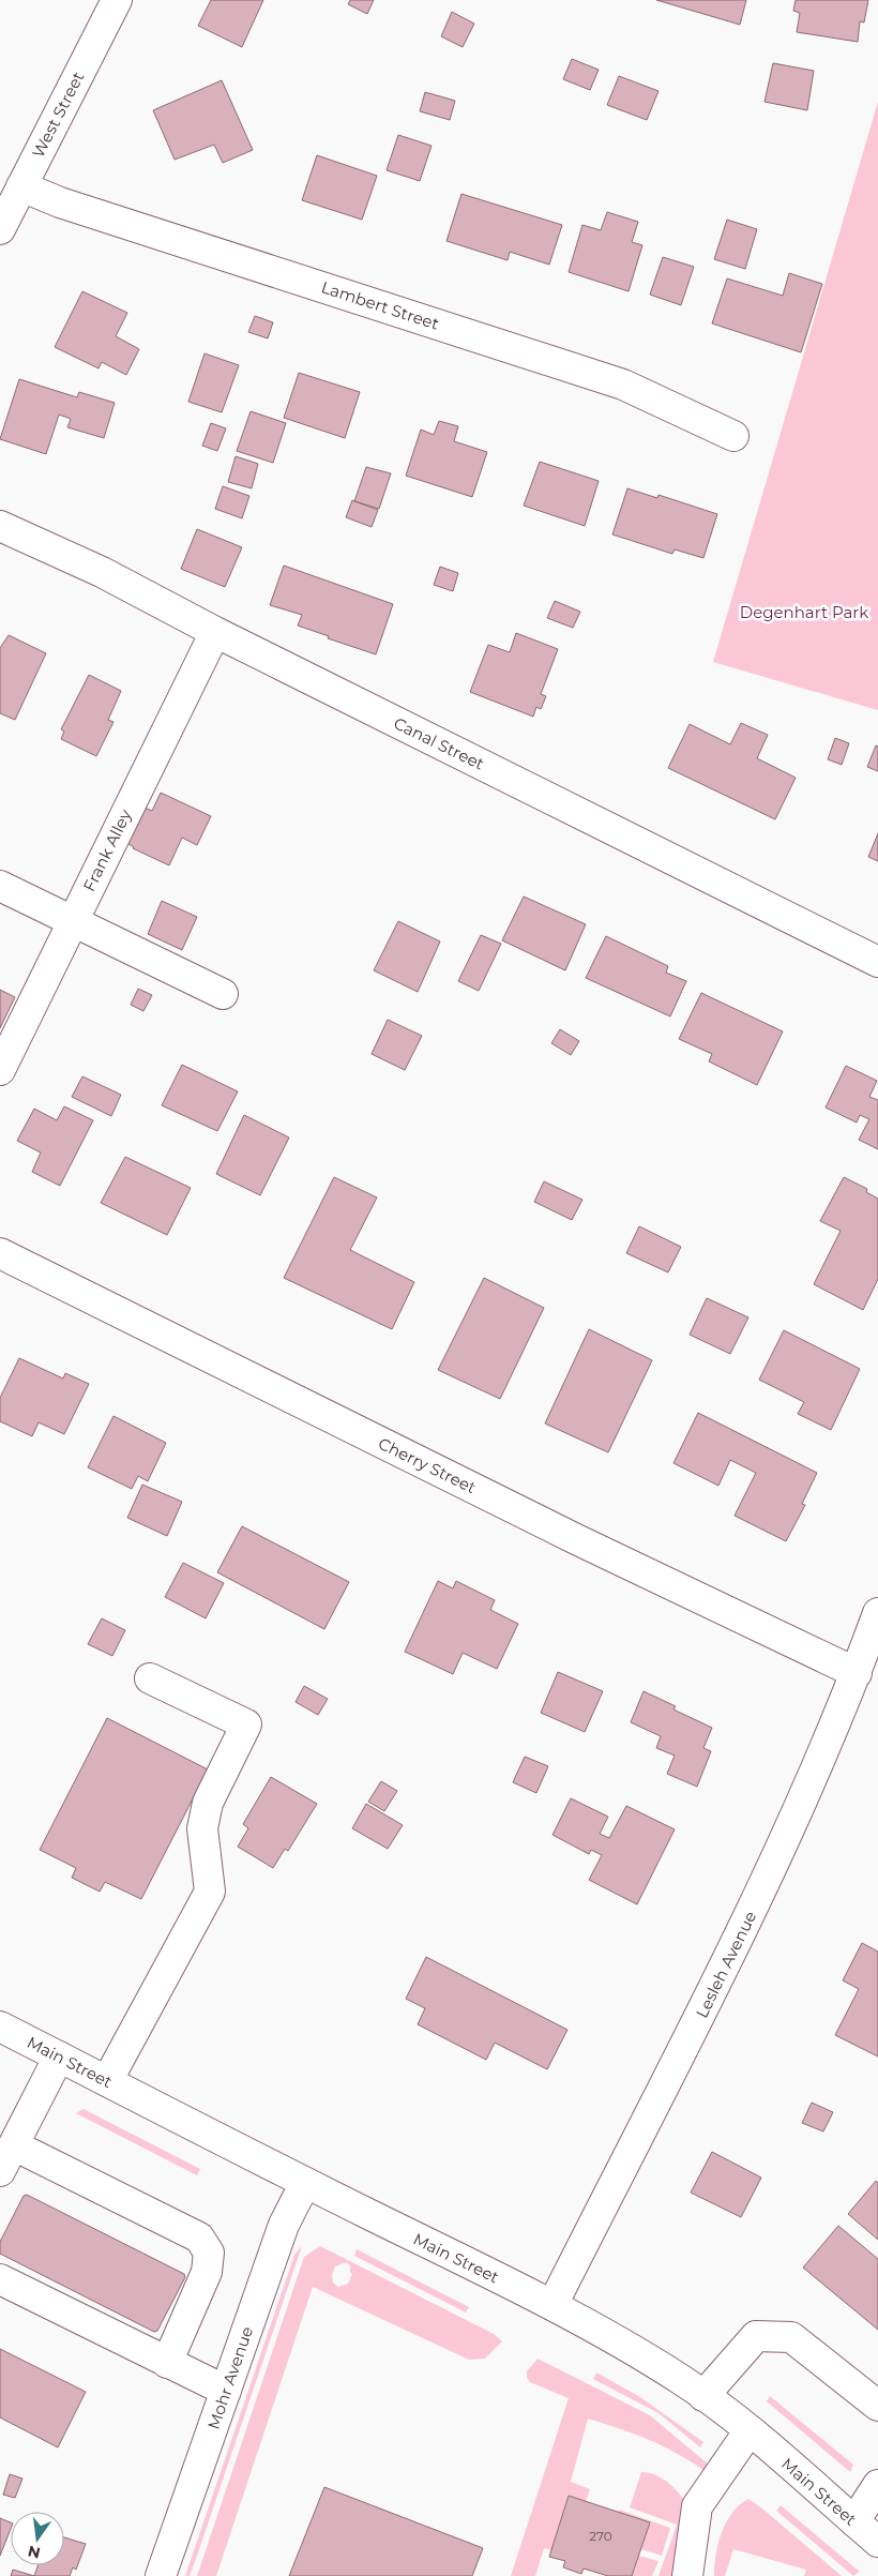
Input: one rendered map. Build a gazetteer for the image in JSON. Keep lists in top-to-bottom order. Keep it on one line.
{"streets":{"street":["West Street","Lambert Street","Canal Street","Frank Alley","Cherry Street","Lesleh Avenue","Main Street","Mohr Avenue"]},"crossings":[["West Street","Lambert Street"],["Canal Street","Frank Alley"],["Cherry Street","Lesleh Avenue"],["Lesleh Avenue","Main Street"],["Main Street","Mohr Avenue"]],"parks":["Degenhart Park"],"house_numbers":["270"],"north":"bottom"}
